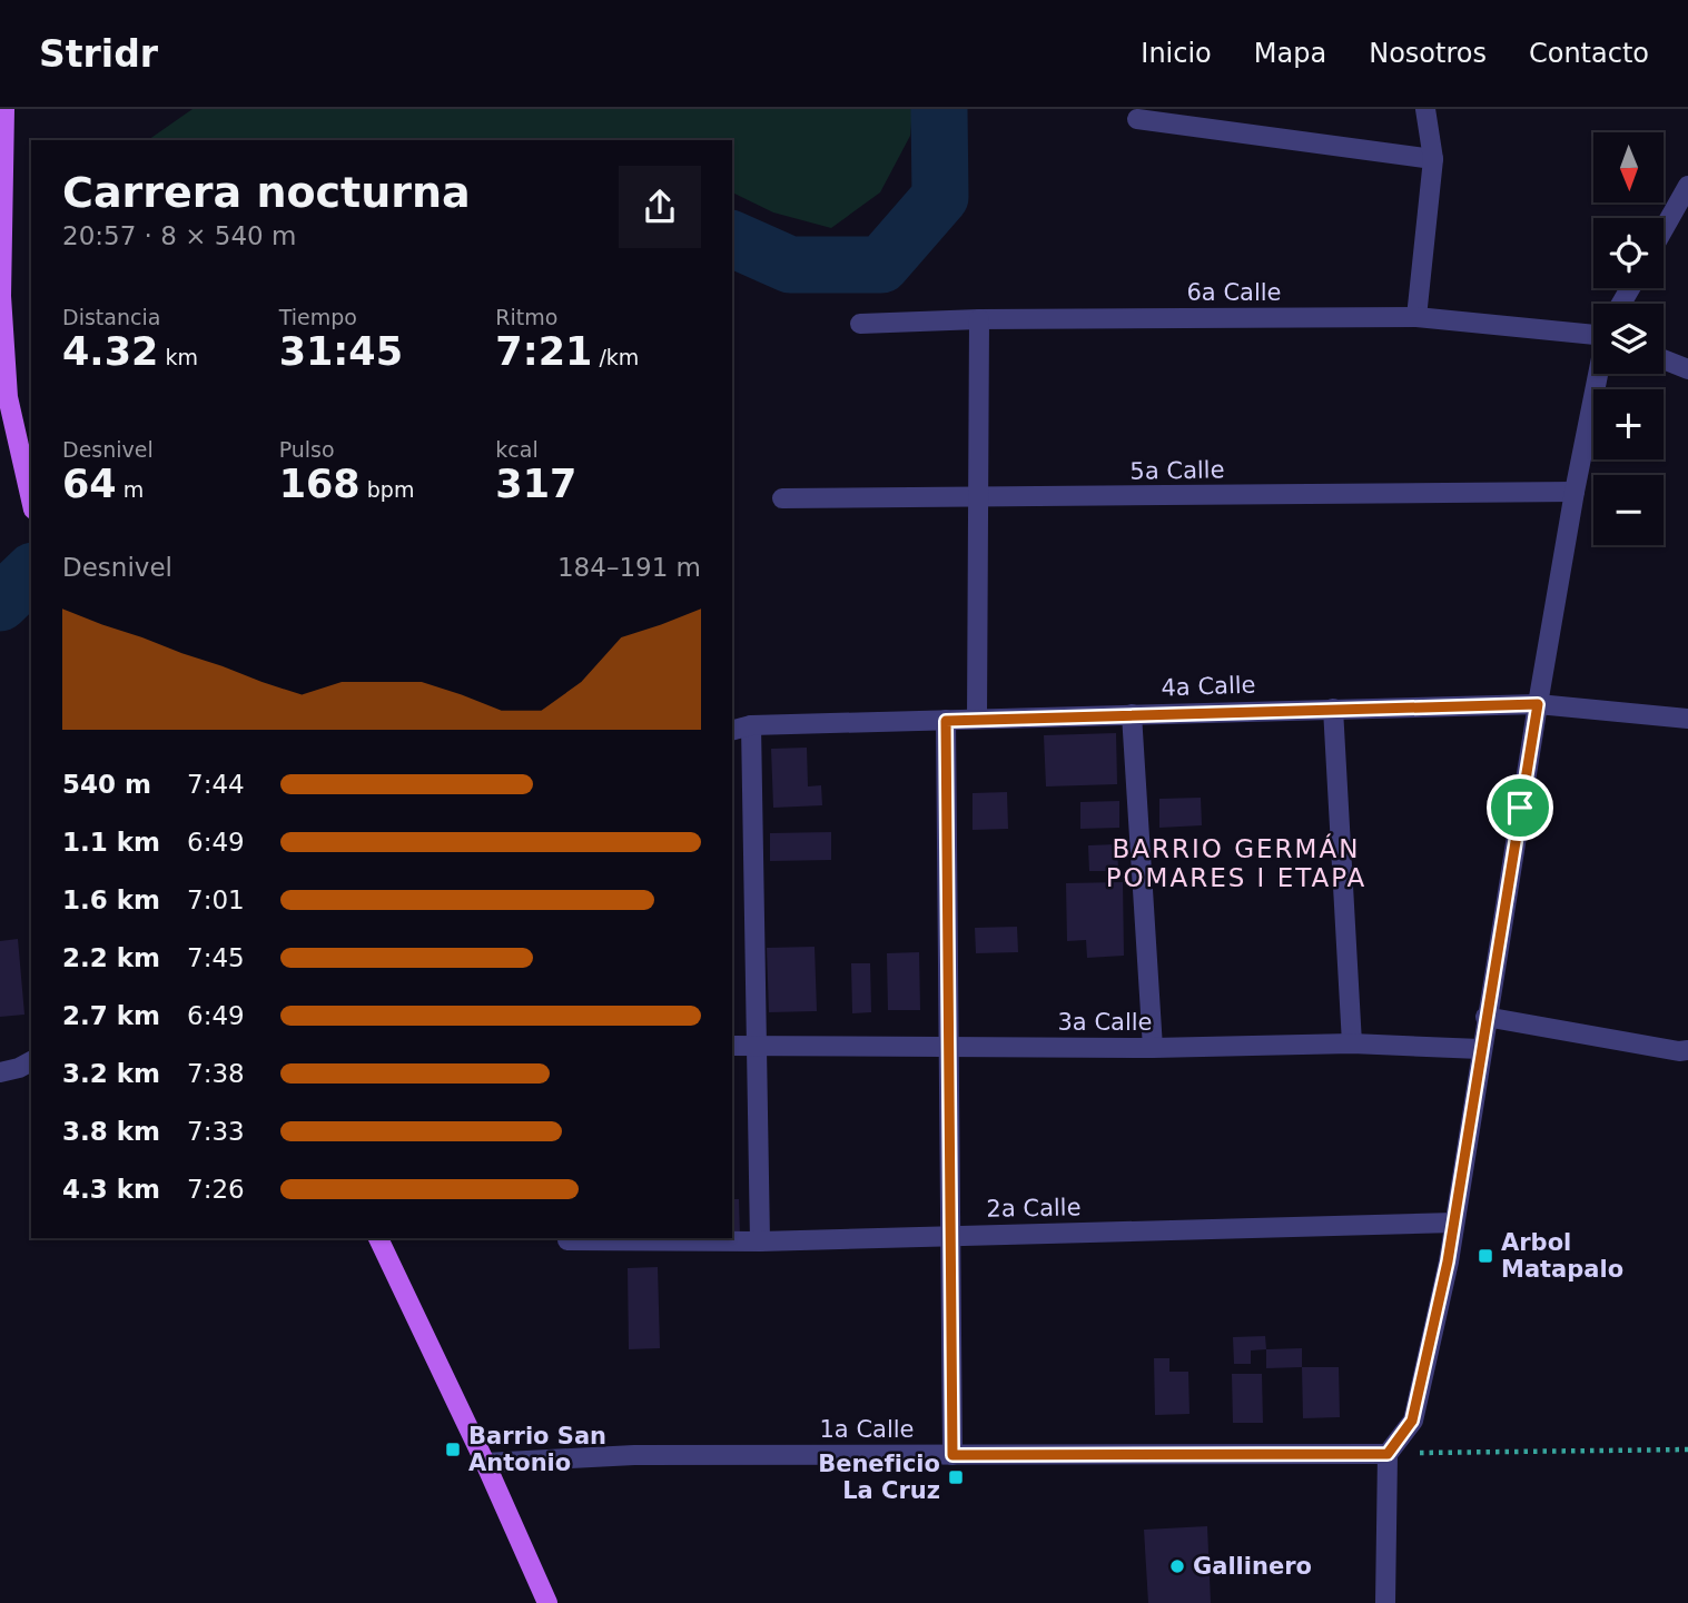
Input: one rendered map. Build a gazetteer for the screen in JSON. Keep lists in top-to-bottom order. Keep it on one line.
{"streets":{"street":["6a Calle","5a Calle","4a Calle","3a Calle","2a Calle","1a Calle"]},"districts":["BARRIO GERMÁN POMARES I ETAPA"],"places":{"transit":["Arbol Matapalo","Barrio San Antonio","Beneficio La Cruz"],"other":["Gallinero"]},"north":"bottom","page":{"header":"Stridr","nav":["Inicio","Mapa","Nosotros","Contacto"],"map_buttons":["+","−"],"heading":["Carrera nocturna","20:57 · 8 × 540 m"],"stats":[["Distancia","4.32 km"],["Tiempo","31:45"],["Ritmo","7:21 /km"],["Desnivel","64 m"],["Pulso","168 bpm"],["kcal","317"]],"chart":["Desnivel","184–191 m"],"list":[{"name":"540 m","note":"7:44"},{"name":"1.1 km","note":"6:49"},{"name":"1.6 km","note":"7:01"},{"name":"2.2 km","note":"7:45"},{"name":"2.7 km","note":"6:49"},{"name":"3.2 km","note":"7:38"},{"name":"3.8 km","note":"7:33"},{"name":"4.3 km","note":"7:26"}]}}
